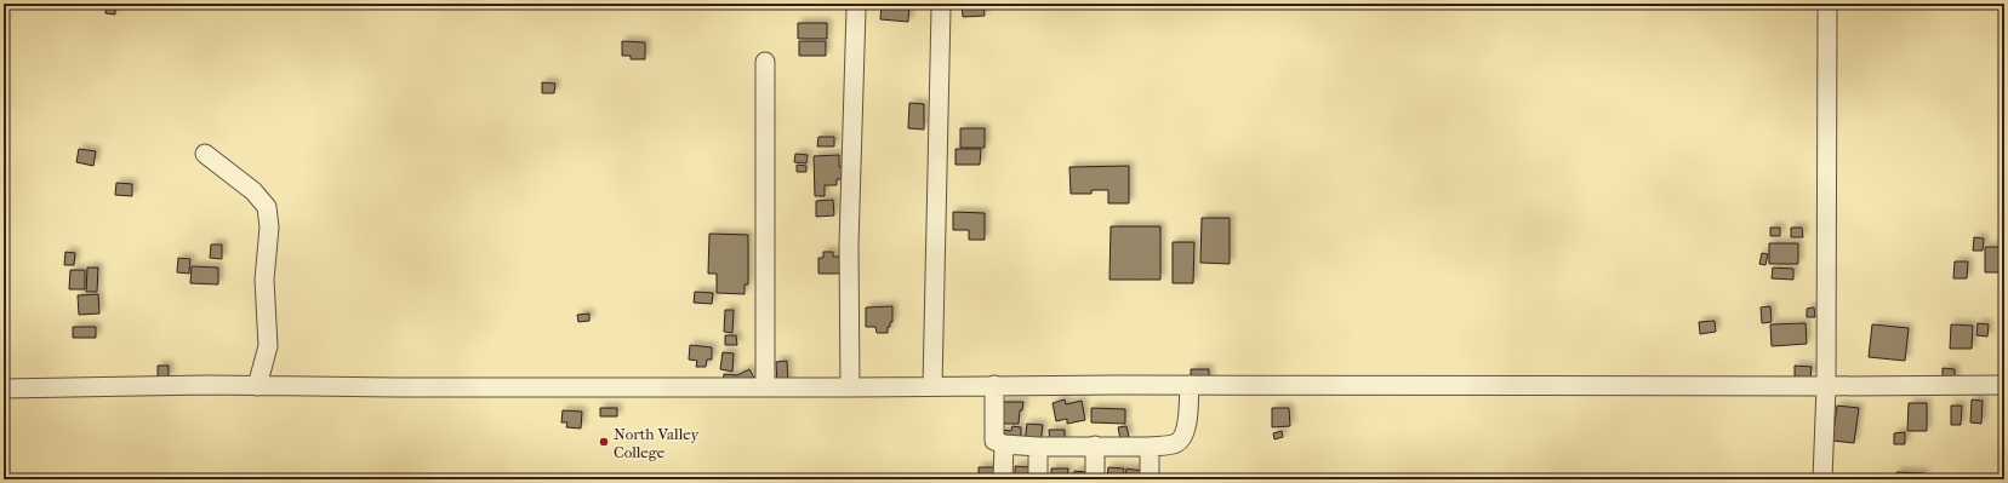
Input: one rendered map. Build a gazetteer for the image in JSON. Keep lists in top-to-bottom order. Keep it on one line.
{"places":["North Valley College"]}
